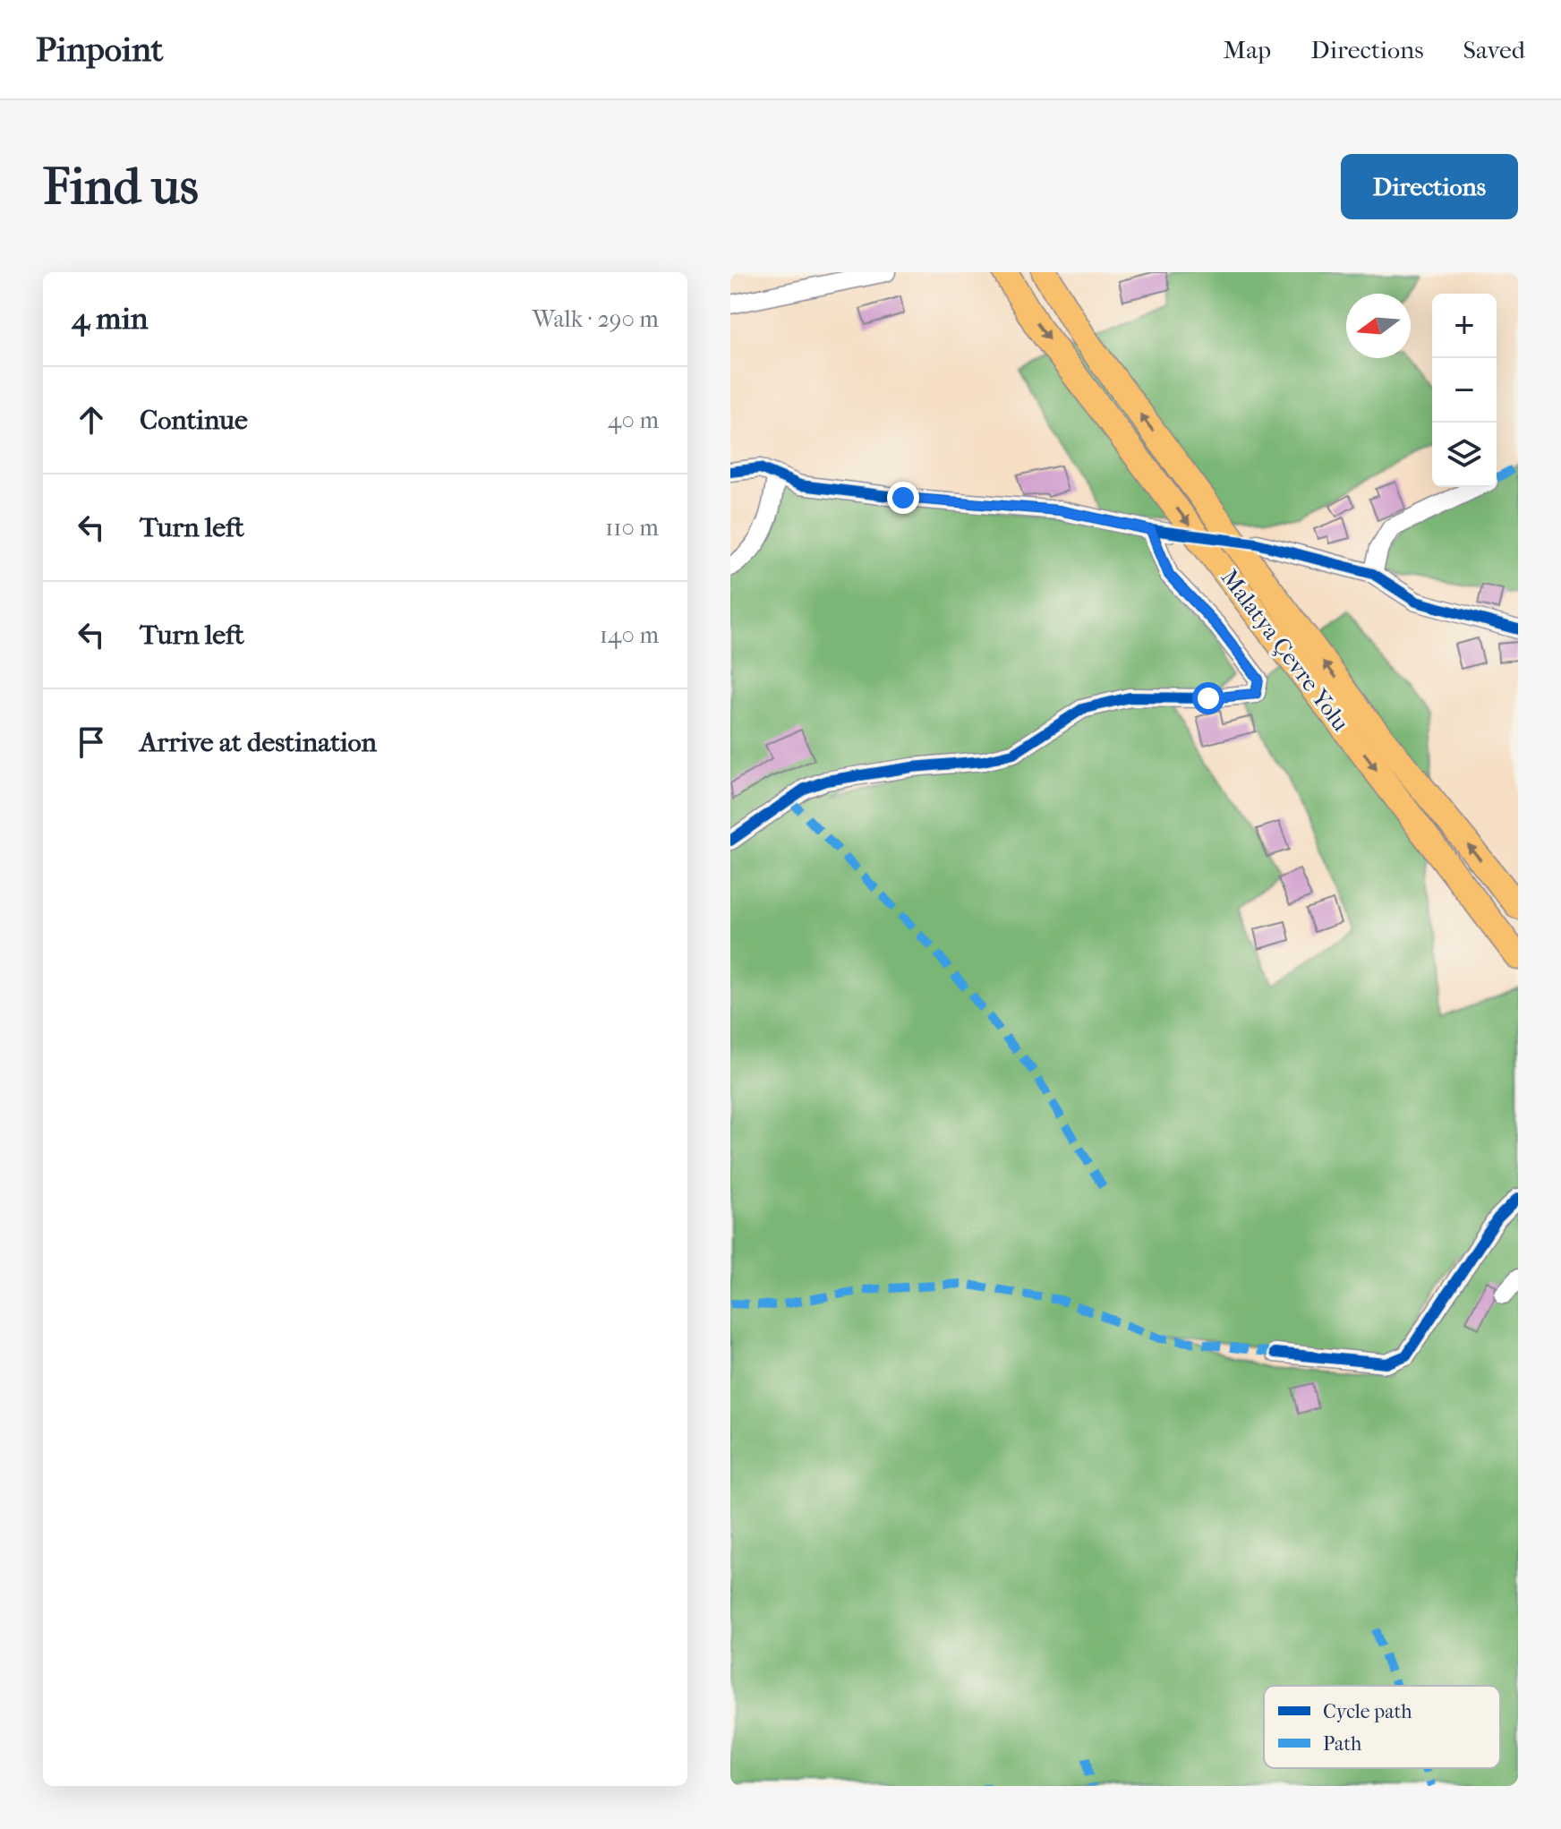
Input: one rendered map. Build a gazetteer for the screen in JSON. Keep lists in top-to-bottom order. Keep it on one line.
{"streets":{"highway":["Malatya Çevre Yolu"]},"legend":["Cycle path","Path"],"north":"left","page":{"header":"Pinpoint","nav":["Map","Directions","Saved"],"buttons":"Directions","title":"Find us","heading":["4 min","Walk · 290 m"],"map_buttons":["+","−"],"list":[["Continue","40 m"],["Turn left","110 m"],["Turn left","140 m"],"Arrive at destination"]}}
